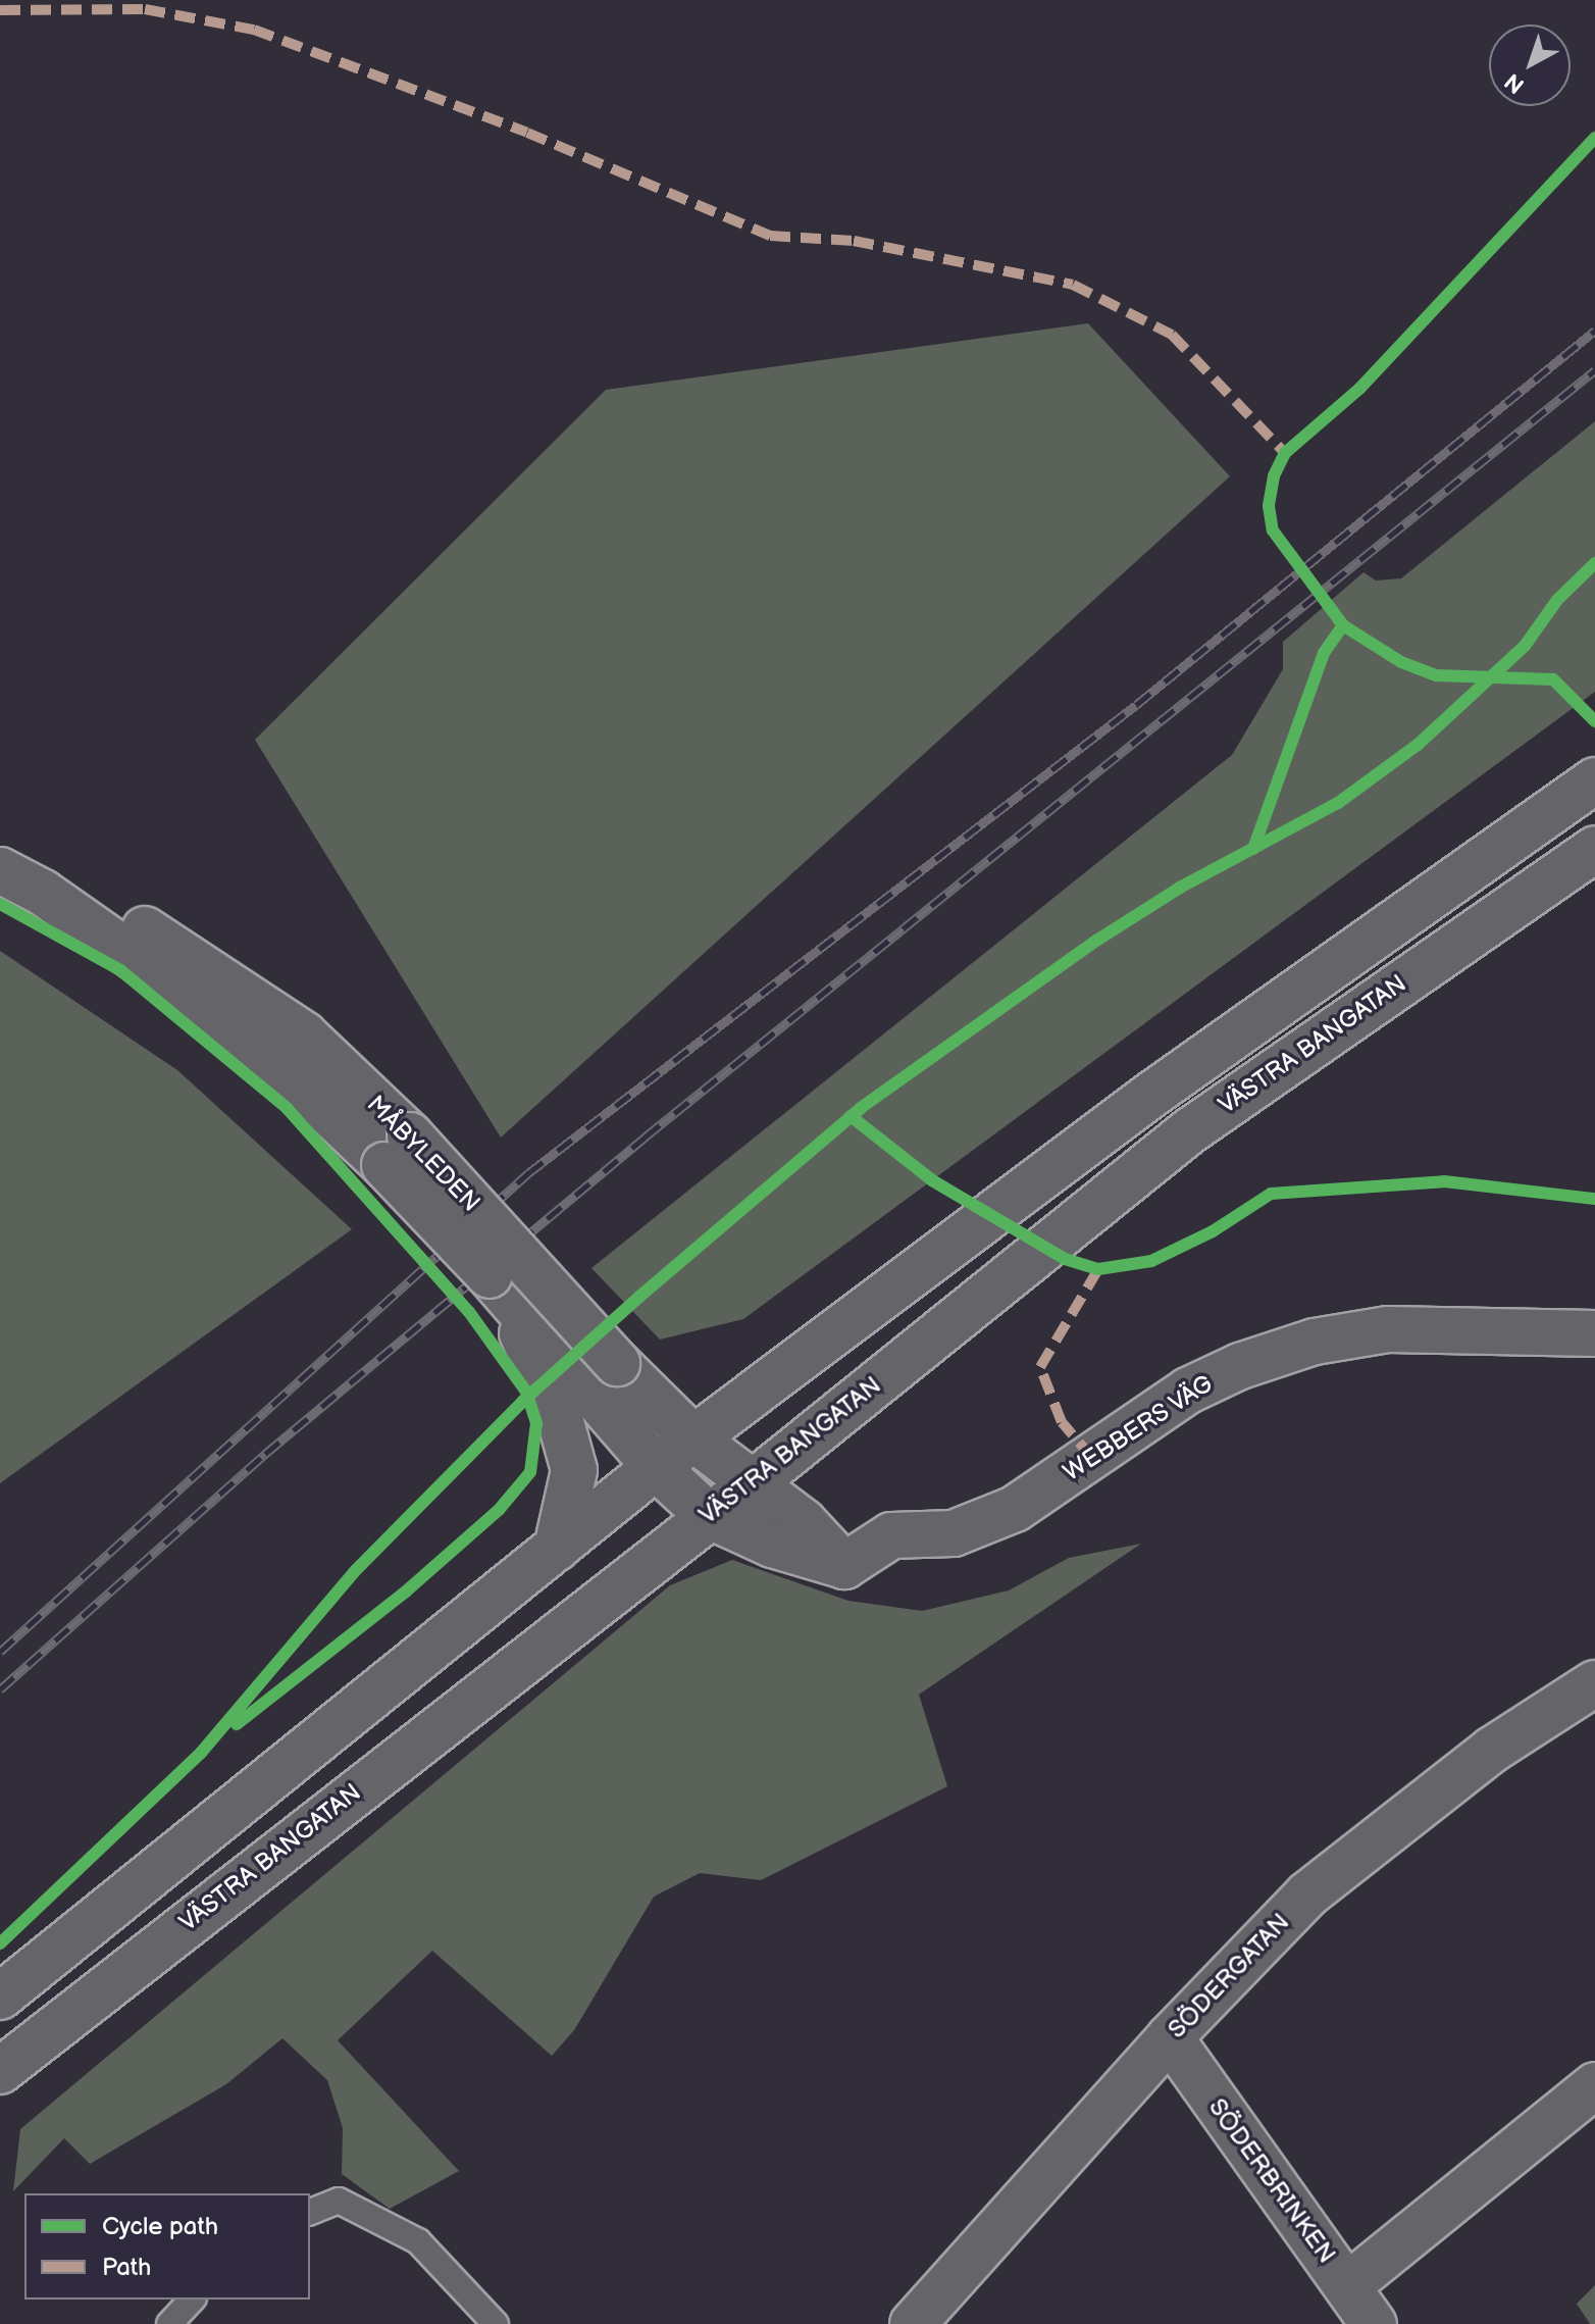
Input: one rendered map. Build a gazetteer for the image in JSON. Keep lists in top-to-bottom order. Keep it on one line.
{"streets":{"street":["VÄSTRA BANGATAN","MÅBYLEDEN","WEBBERS VÄG","SÖDERGATAN","SÖDERBRINKEN"]},"crossings":[["VÄSTRA BANGATAN","MÅBYLEDEN"],["SÖDERGATAN","SÖDERBRINKEN"]],"legend":["Cycle path","Path"],"north":"bottom left"}
